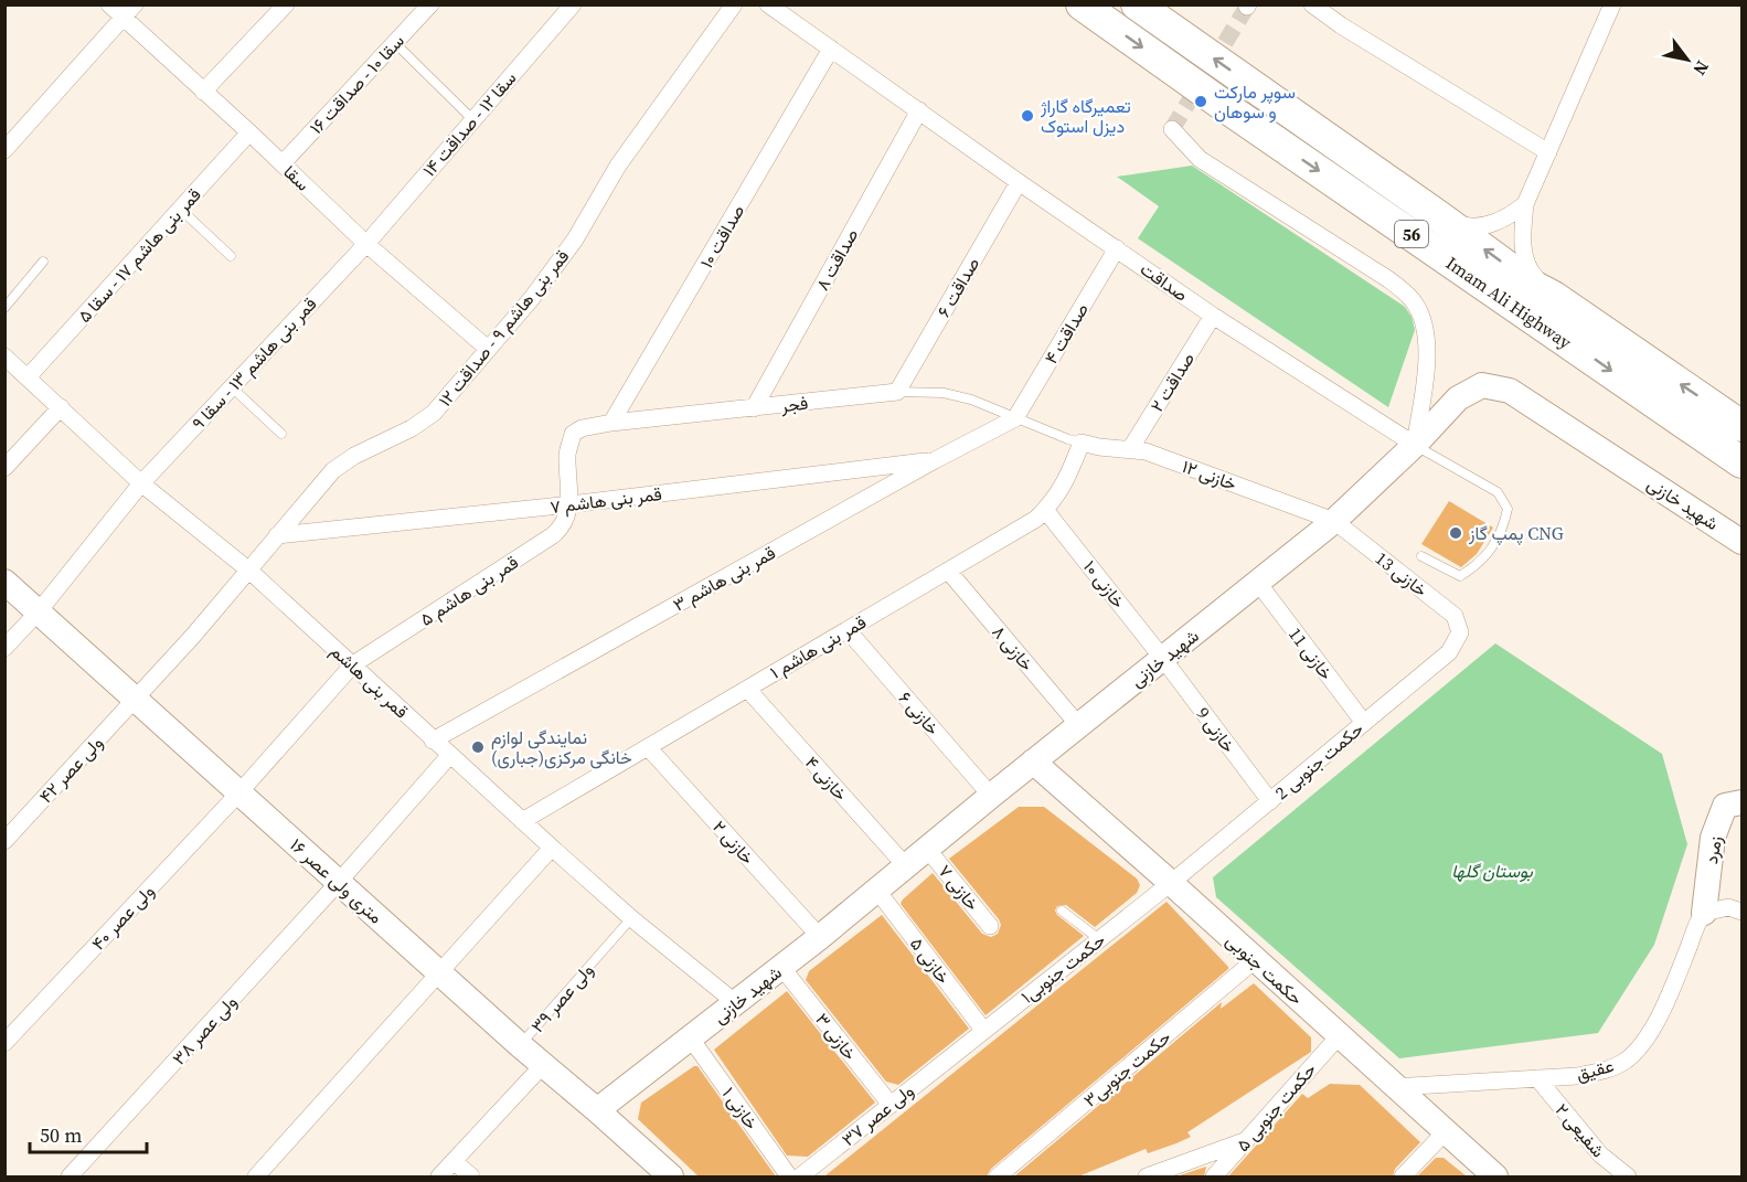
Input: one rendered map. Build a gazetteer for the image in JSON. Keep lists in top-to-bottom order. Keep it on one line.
{"streets":{"highway":["56","Imam Ali Highway"],"street":["سقا ۱۰ - صداقت ۱۶","سقا ۱۲ - صداقت ۱۴","سقا","صداقت ۱۰","قمر بنی هاشم ۱۷ - سقا ۵","صداقت ۸","صداقت","صداقت ۶","قمر بنی هاشم ۹ - صداقت ۱۲","صداقت ۴","قمر بنی هاشم ۱۳ - سقا ۹","صداقت ۲","فجر","خازنی ۱۲","قمر بنی هاشم ۷","شهید خازنی","خازنی 13","قمر بنی هاشم ۳","خازنی ۱۰","قمر بنی هاشم ۵","قمر بنی هاشم ۱","خازنی ۸","خازنی 11","قمر بنی هاشم","خازنی ۶","خازنی 9","حکمت جنوبی 2","ولی عصر ۴۲","خازنی ۴","خازنی ۲","زمرد","۱۶ متری ولی عصر","خازنی ۷","ولی عصر ۴۰","خازنی ۵","حکمت جنوبی۱","حکمت جنوبی","ولی عصر ۳۸","خازنی ۳","حکمت جنوبی۳","عقیق","حکمت جنوبی ۵","خازنی ۱","ولی عصر ۳۷","شفیعی ۲"],"lane":["ولی عصر ۳۹"]},"crossings":[["سقا ۱۰ - صداقت ۱۶","سقا"],["سقا ۱۲ - صداقت ۱۴","سقا"],["سقا ۱۲ - صداقت ۱۴","قمر بنی هاشم ۱۳ - سقا ۹"],["سقا","قمر بنی هاشم ۱۷ - سقا ۵"],["سقا","قمر بنی هاشم ۹ - صداقت ۱۲"],["سقا","قمر بنی هاشم ۱۳ - سقا ۹"],["صداقت ۱۰","صداقت"],["صداقت ۱۰","فجر"],["قمر بنی هاشم ۱۷ - سقا ۵","قمر بنی هاشم"],["صداقت ۸","صداقت"],["صداقت ۸","فجر"],["صداقت","صداقت ۶"],["صداقت","صداقت ۴"],["صداقت","صداقت ۲"],["صداقت","شهید خازنی"],["صداقت ۶","فجر"],["قمر بنی هاشم ۹ - صداقت ۱۲","قمر بنی هاشم ۷"],["قمر بنی هاشم ۹ - صداقت ۱۲","قمر بنی هاشم"],["قمر بنی هاشم ۹ - صداقت ۱۲","ولی عصر ۴۲"],["صداقت ۴","فجر"],["صداقت ۴","قمر بنی هاشم ۳"],["قمر بنی هاشم ۱۳ - سقا ۹","قمر بنی هاشم"],["قمر بنی هاشم ۱۳ - سقا ۹","۱۶ متری ولی عصر"],["صداقت ۲","خازنی ۱۲"],["فجر","خازنی ۱۲"],["فجر","قمر بنی هاشم ۷"],["فجر","قمر بنی هاشم ۳"],["فجر","قمر بنی هاشم ۵"],["فجر","قمر بنی هاشم ۱"],["خازنی ۱۲","شهید خازنی"],["خازنی ۱۲","خازنی 13"],["خازنی ۱۲","قمر بنی هاشم ۱"],["قمر بنی هاشم ۷","قمر بنی هاشم ۳"],["قمر بنی هاشم ۷","قمر بنی هاشم ۵"],["شهید خازنی","خازنی 13"],["شهید خازنی","خازنی ۱۰"],["شهید خازنی","خازنی ۸"],["شهید خازنی","خازنی 11"],["شهید خازنی","قمر بنی هاشم"],["شهید خازنی","خازنی ۶"],["شهید خازنی","خازنی 9"],["شهید خازنی","خازنی ۴"],["شهید خازنی","خازنی ۲"],["شهید خازنی","۱۶ متری ولی عصر"],["شهید خازنی","خازنی ۷"],["شهید خازنی","خازنی ۵"],["شهید خازنی","حکمت جنوبی"],["شهید خازنی","خازنی ۳"],["شهید خازنی","خازنی ۱"],["خازنی 13","حکمت جنوبی 2"],["قمر بنی هاشم ۳","قمر بنی هاشم"],["خازنی ۱۰","قمر بنی هاشم ۱"],["خازنی ۱۰","خازنی 9"],["قمر بنی هاشم ۵","قمر بنی هاشم"],["قمر بنی هاشم ۵","۱۶ متری ولی عصر"],["قمر بنی هاشم ۵","ولی عصر ۴۰"],["قمر بنی هاشم ۱","خازنی ۸"],["قمر بنی هاشم ۱","قمر بنی هاشم"],["قمر بنی هاشم ۱","خازنی ۶"],["قمر بنی هاشم ۱","خازنی ۴"],["قمر بنی هاشم ۱","خازنی ۲"],["خازنی 11","حکمت جنوبی 2"],["قمر بنی هاشم","ولی عصر ۴۲"],["قمر بنی هاشم","ولی عصر ۳۹"],["قمر بنی هاشم","ولی عصر ۳۸"],["خازنی 9","حکمت جنوبی 2"],["حکمت جنوبی 2","حکمت جنوبی۱"],["حکمت جنوبی 2","حکمت جنوبی"],["ولی عصر ۴۲","۱۶ متری ولی عصر"],["زمرد","عقیق"],["۱۶ متری ولی عصر","ولی عصر ۴۰"],["۱۶ متری ولی عصر","ولی عصر ۳۹"],["۱۶ متری ولی عصر","ولی عصر ۳۸"],["خازنی ۵","حکمت جنوبی۱"],["حکمت جنوبی۱","حکمت جنوبی"],["حکمت جنوبی۱","ولی عصر ۳۷"],["حکمت جنوبی","حکمت جنوبی۳"],["حکمت جنوبی","عقیق"],["حکمت جنوبی","حکمت جنوبی ۵"],["خازنی ۳","ولی عصر ۳۷"],["عقیق","شفیعی ۲"]],"parks":["بوستان گلها"],"places":["سوپر مارکت و سوهان","تعمیرگاه گاراژ دیزل استوک","پمپ گاز CNG","نمایندگی لوازم خانگی مرکزی(جباری)"],"scale_bar":"50 m","north":"bottom right"}
